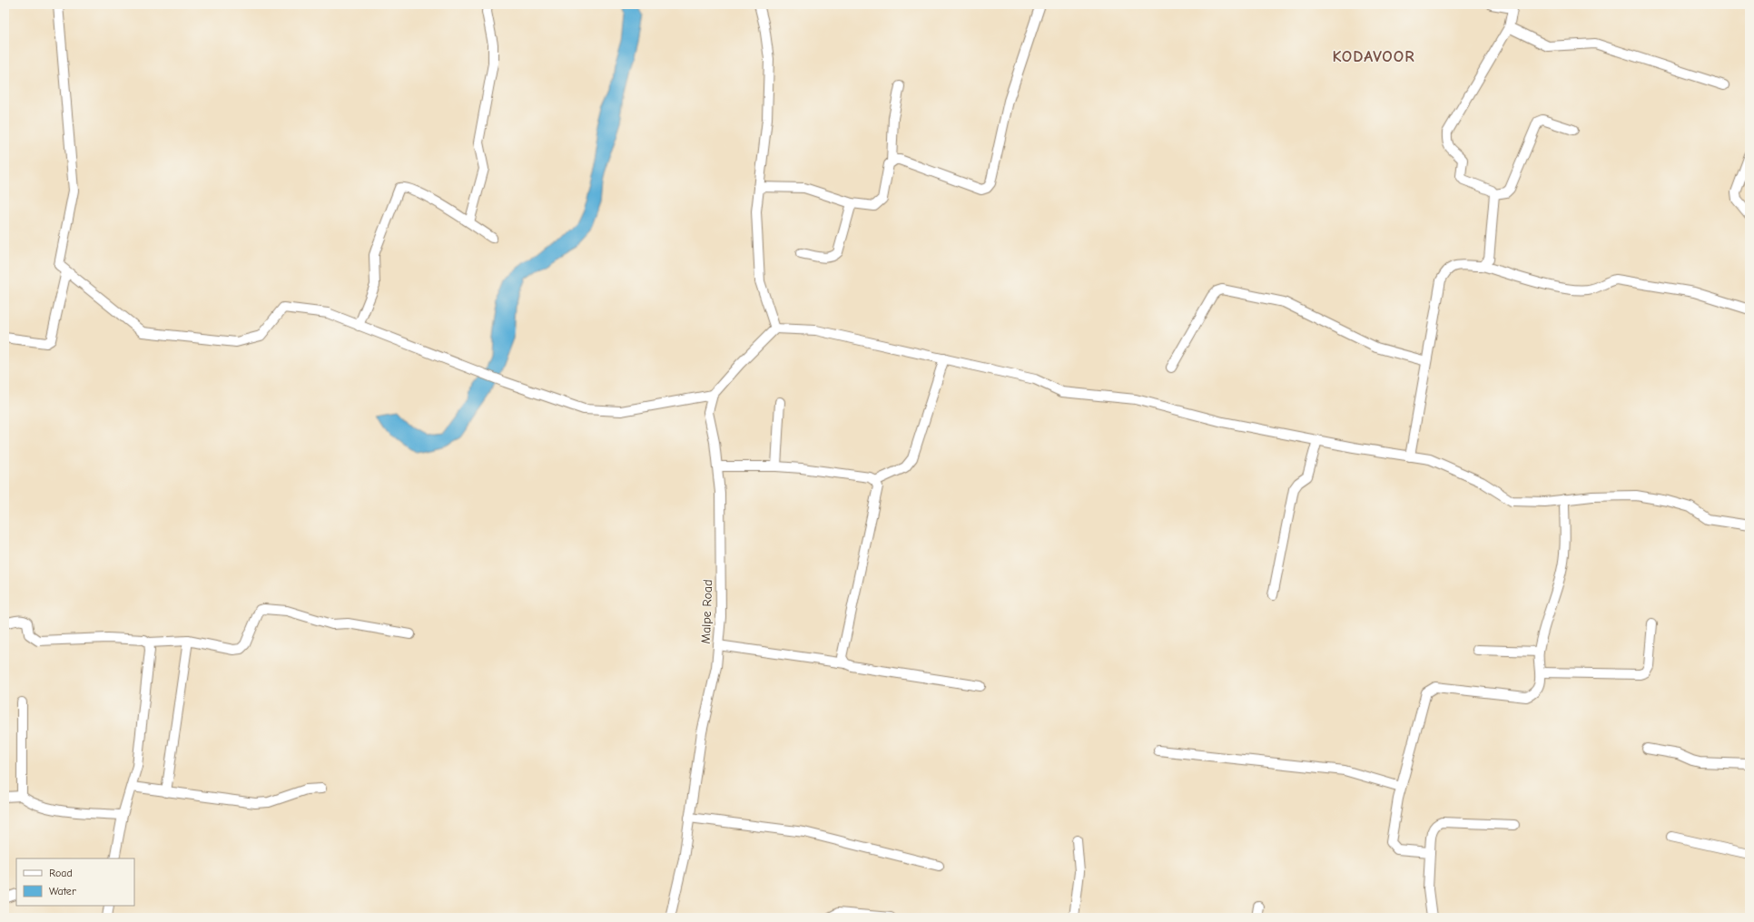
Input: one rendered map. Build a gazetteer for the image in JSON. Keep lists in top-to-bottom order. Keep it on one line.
{"streets":{"street":["Malpe Road"]},"districts":["KODAVOOR"],"legend":["Road","Water"]}
